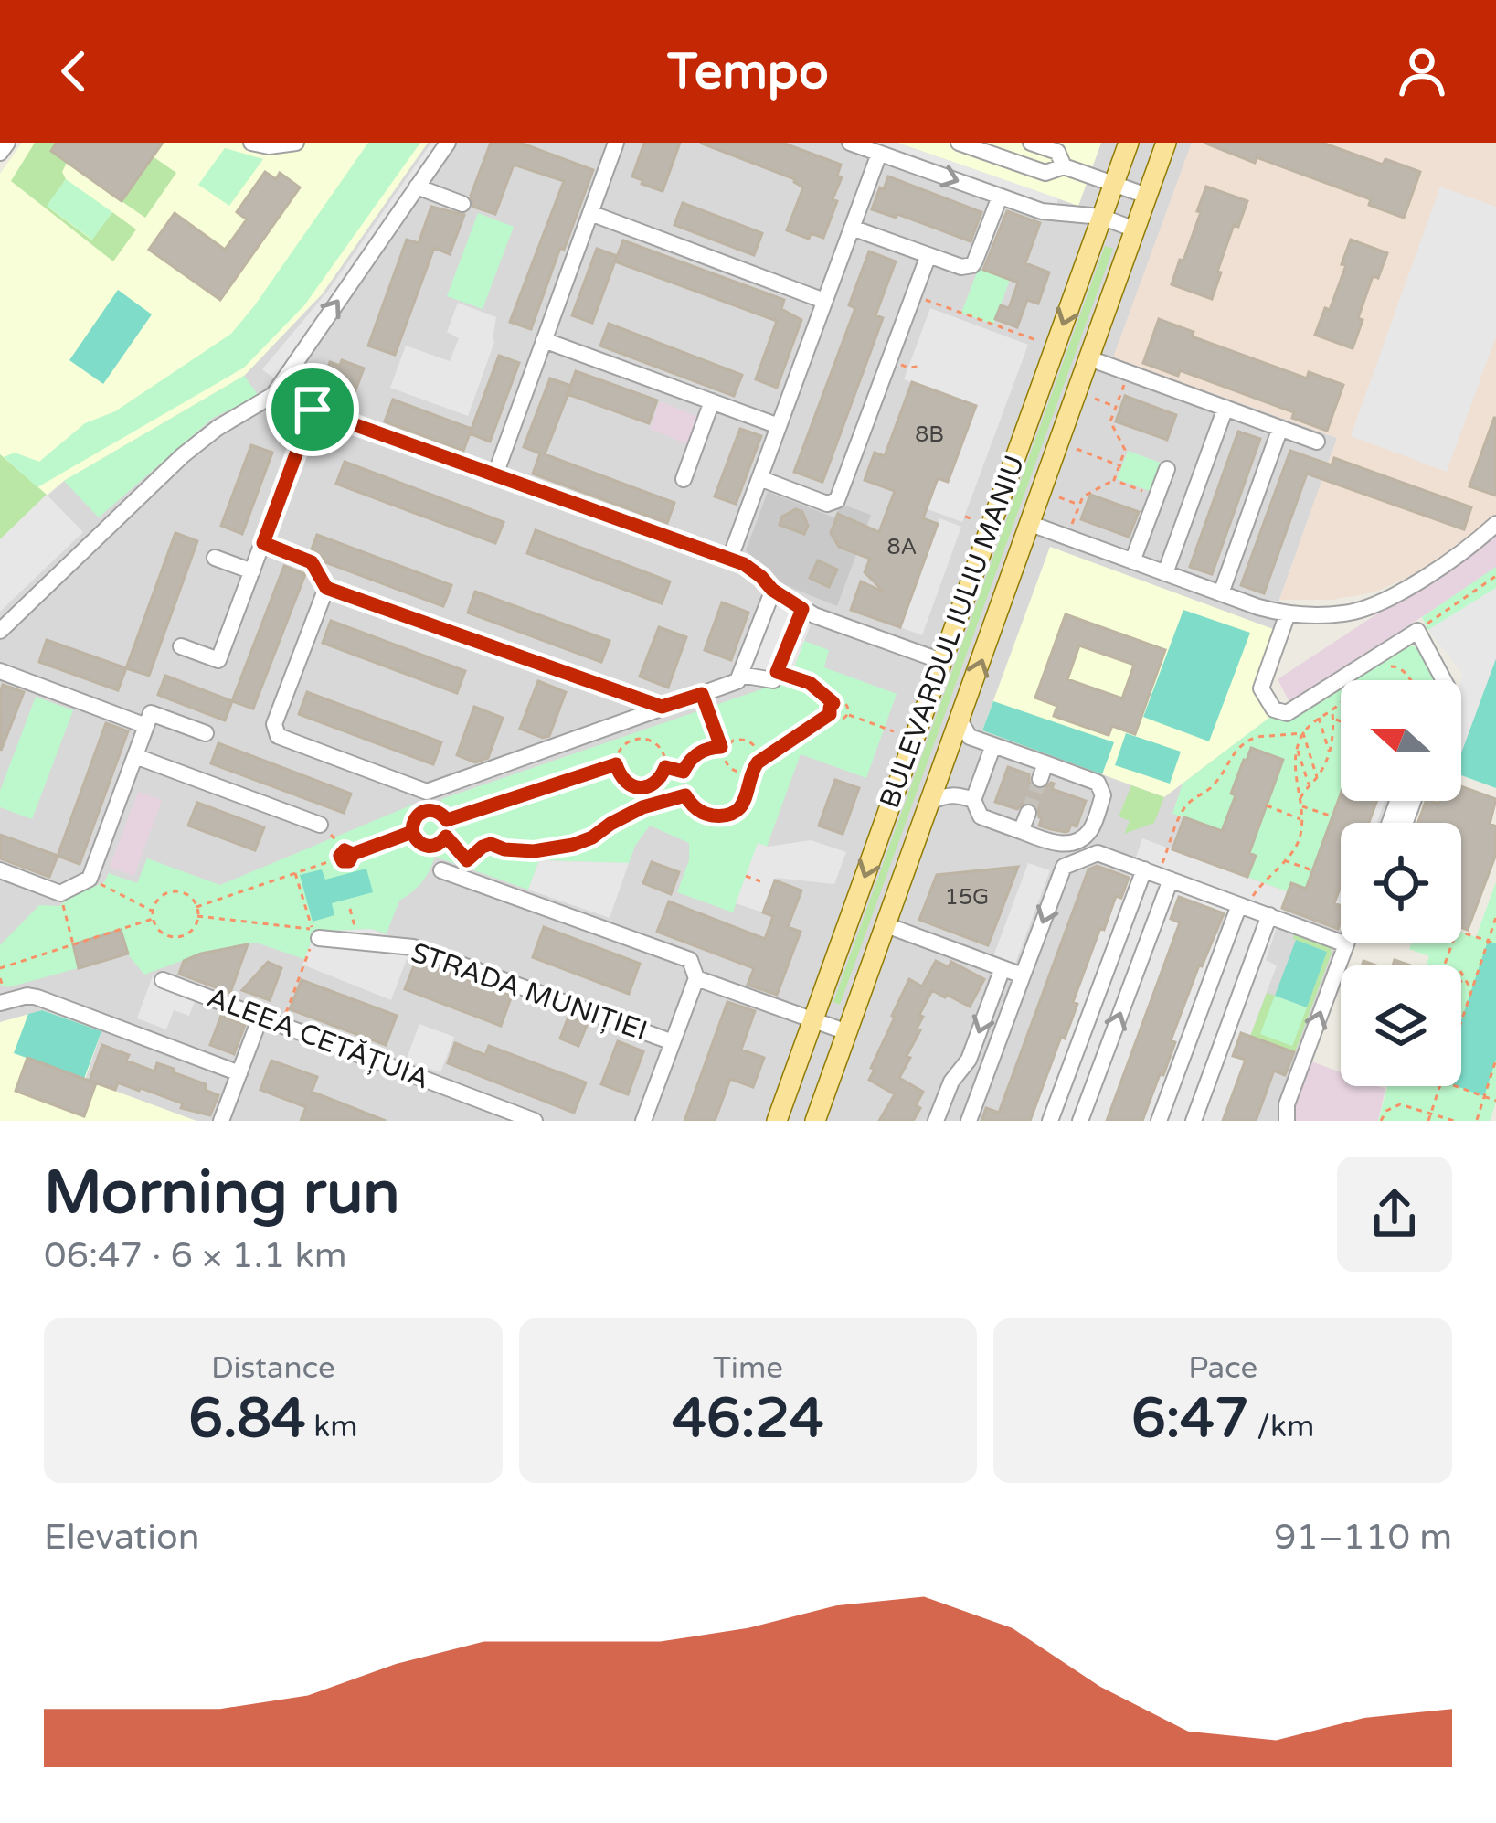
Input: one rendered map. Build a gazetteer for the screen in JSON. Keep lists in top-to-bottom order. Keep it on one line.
{"streets":{"main road":["BULEVARDUL IULIU MANIU"],"street":["STRADA MUNIȚIEI","ALEEA CETĂȚUIA"]},"house_numbers":["8B","8A","15G"],"north":"left","page":{"header":"Tempo","heading":["Morning run","06:47 · 6 × 1.1 km"],"stats":[["Distance","6.84 km"],["Time","46:24"],["Pace","6:47 /km"]],"chart":["Elevation","91–110 m"]}}
